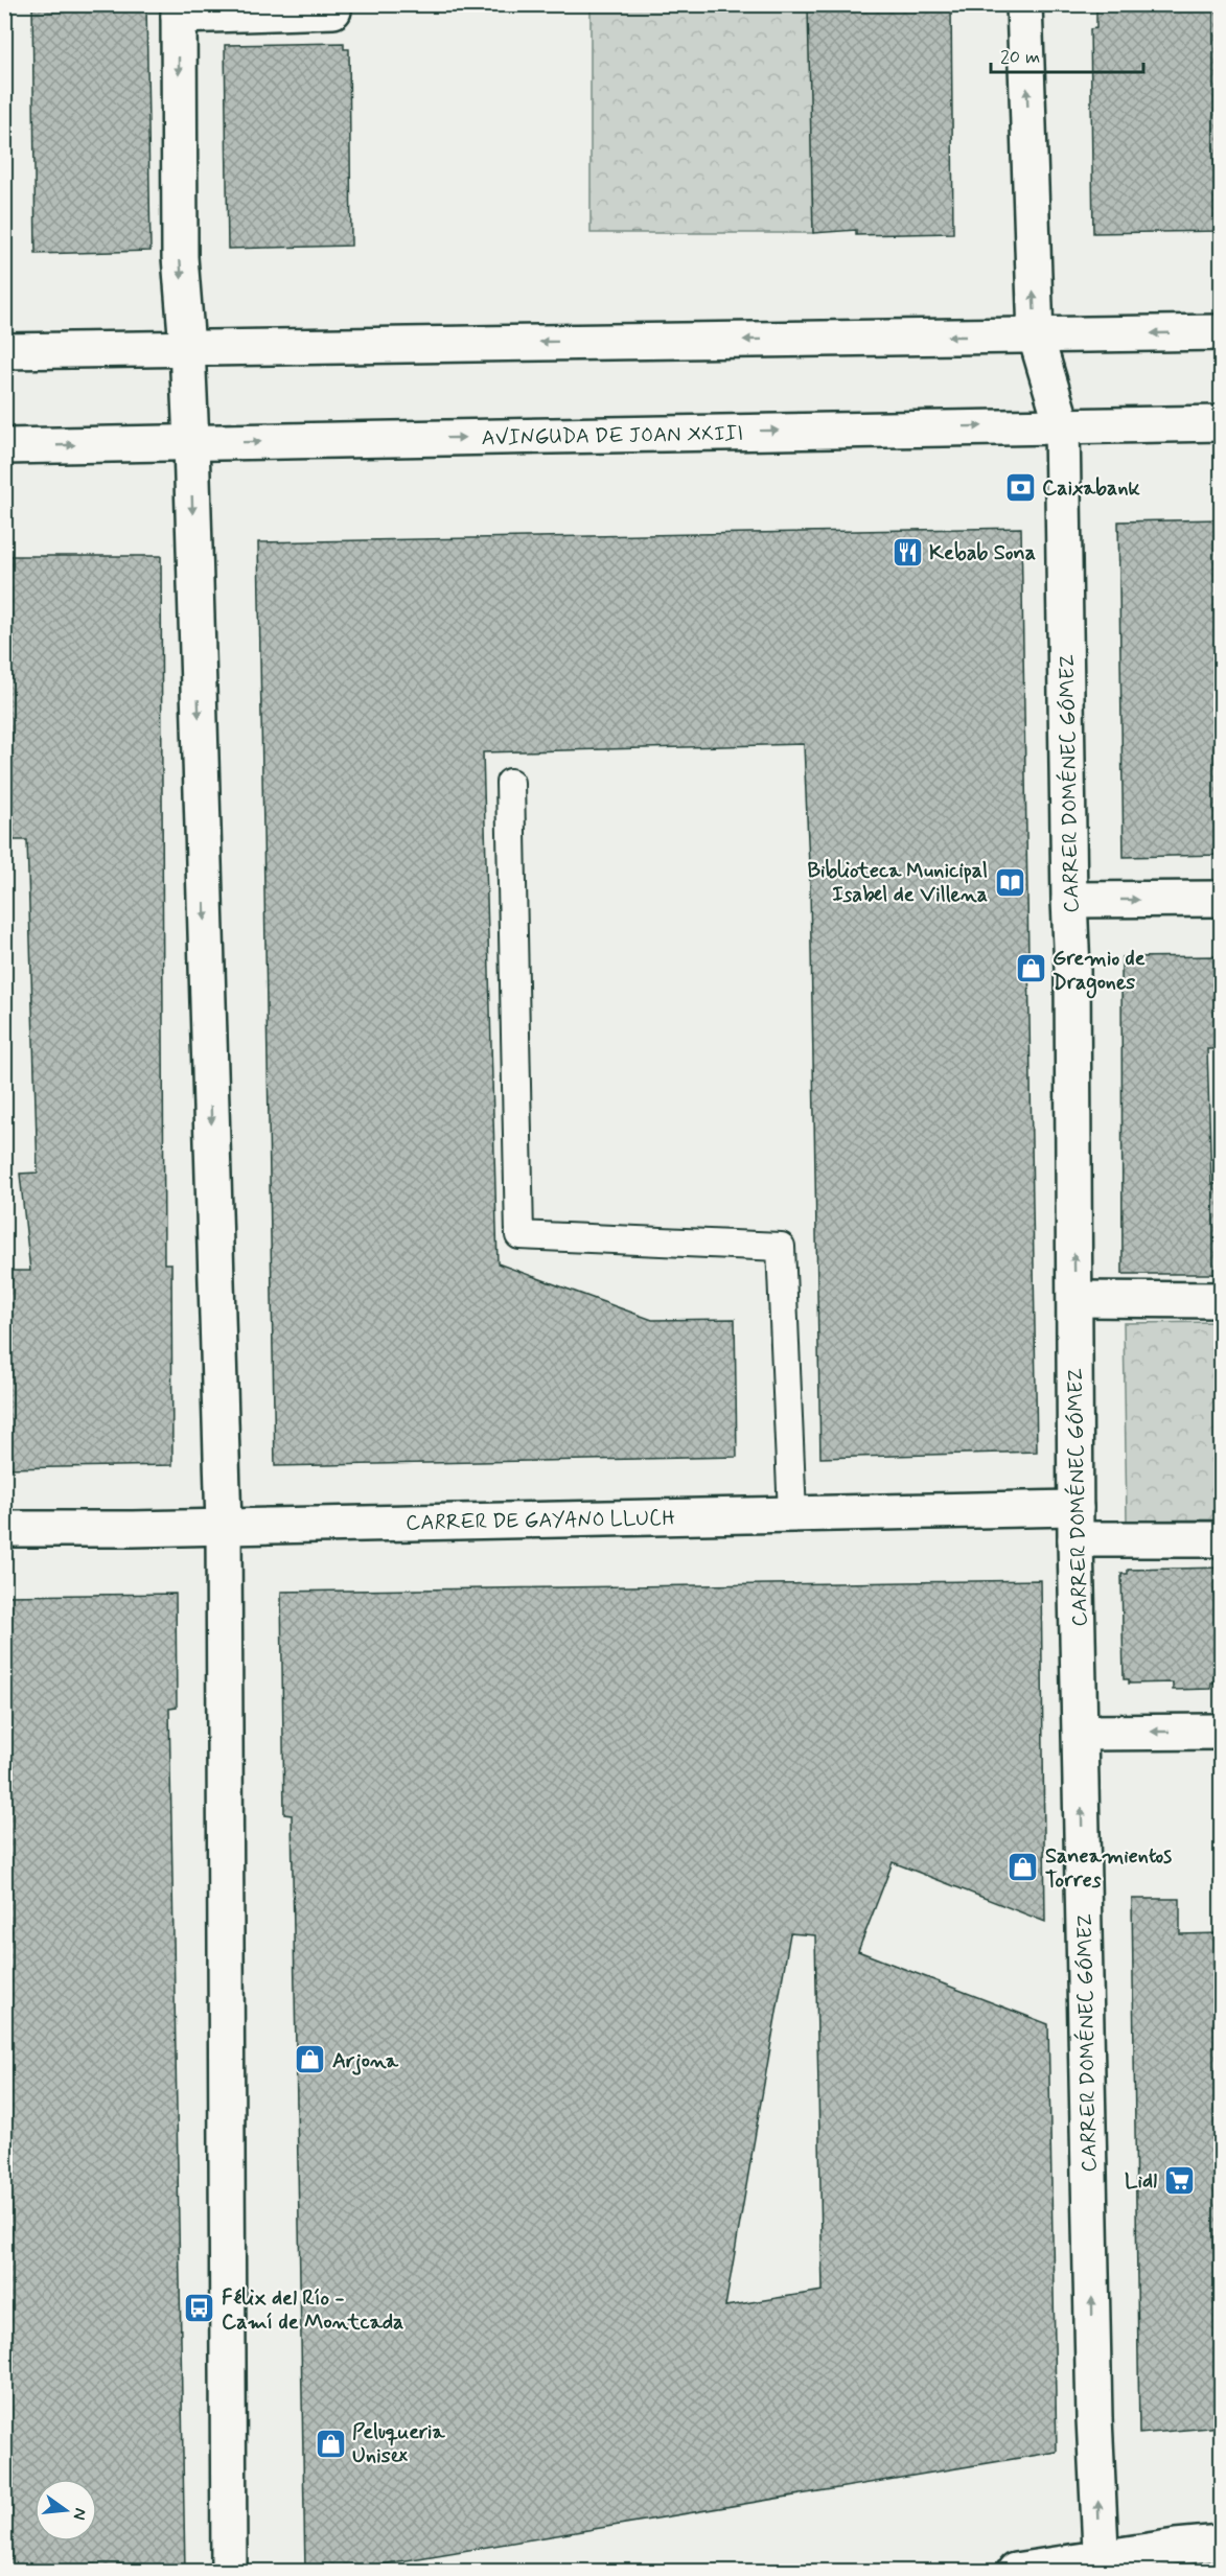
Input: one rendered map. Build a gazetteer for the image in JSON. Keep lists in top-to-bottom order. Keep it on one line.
{"streets":{"street":["AVINGUDA DE JOAN XXIII","CARRER DOMÉNEC GÓMEZ","CARRER DE GAYANO LLUCH"]},"crossings":[["AVINGUDA DE JOAN XXIII","CARRER DOMÉNEC GÓMEZ"],["CARRER DOMÉNEC GÓMEZ","CARRER DE GAYANO LLUCH"]],"one_way":["CARRER DOMÉNEC GÓMEZ"],"places":{"bank":["Caixabank"],"restaurant":["Kebab Sona"],"library":["Biblioteca Municipal Isabel de Villena"],"shop":["Gremio de Dragones","Saneamientos Torres","Arjona","Peluqueria Unisex"],"supermarket":["Lidl"],"bus stop":["Félix del Río - Camí de Montcada"]},"scale_bar":"20 m","north":"right"}
